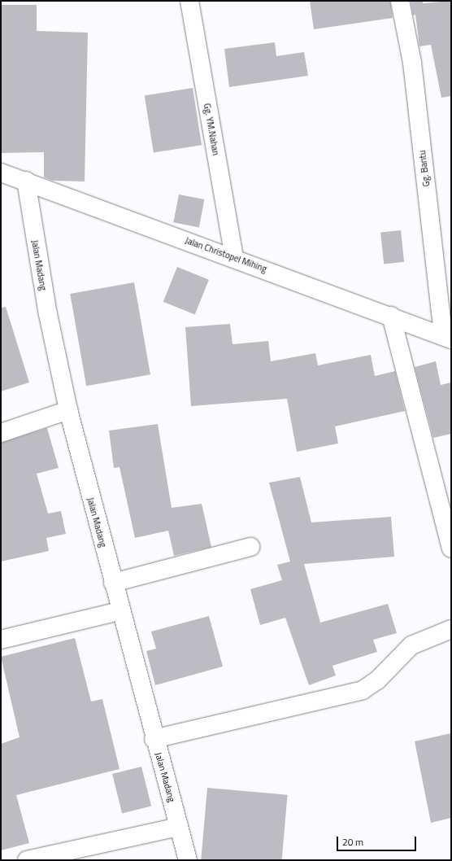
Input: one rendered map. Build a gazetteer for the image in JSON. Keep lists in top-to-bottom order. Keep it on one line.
{"streets":{"street":["Gg. YM.Nahan","Gg. Bantu","Jalan Christopel Mihing","Jalan Madang"]},"crossings":[["Gg. YM.Nahan","Jalan Christopel Mihing"],["Gg. Bantu","Jalan Christopel Mihing"],["Jalan Christopel Mihing","Jalan Madang"]],"scale_bar":"20 m"}
